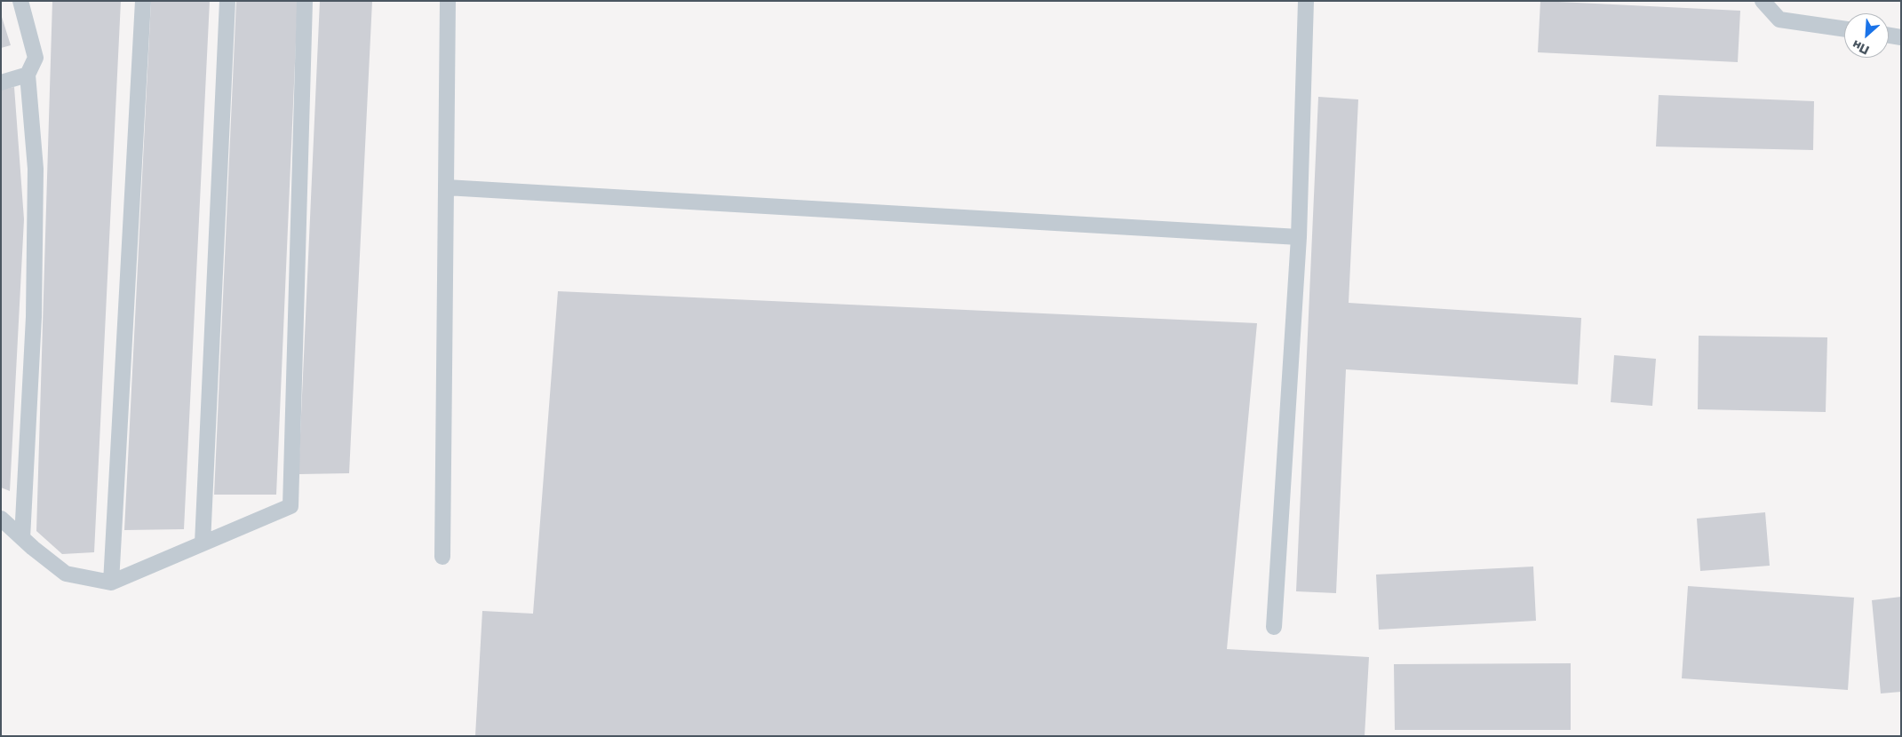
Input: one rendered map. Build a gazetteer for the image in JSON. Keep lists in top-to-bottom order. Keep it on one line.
{"north":"bottom left"}
